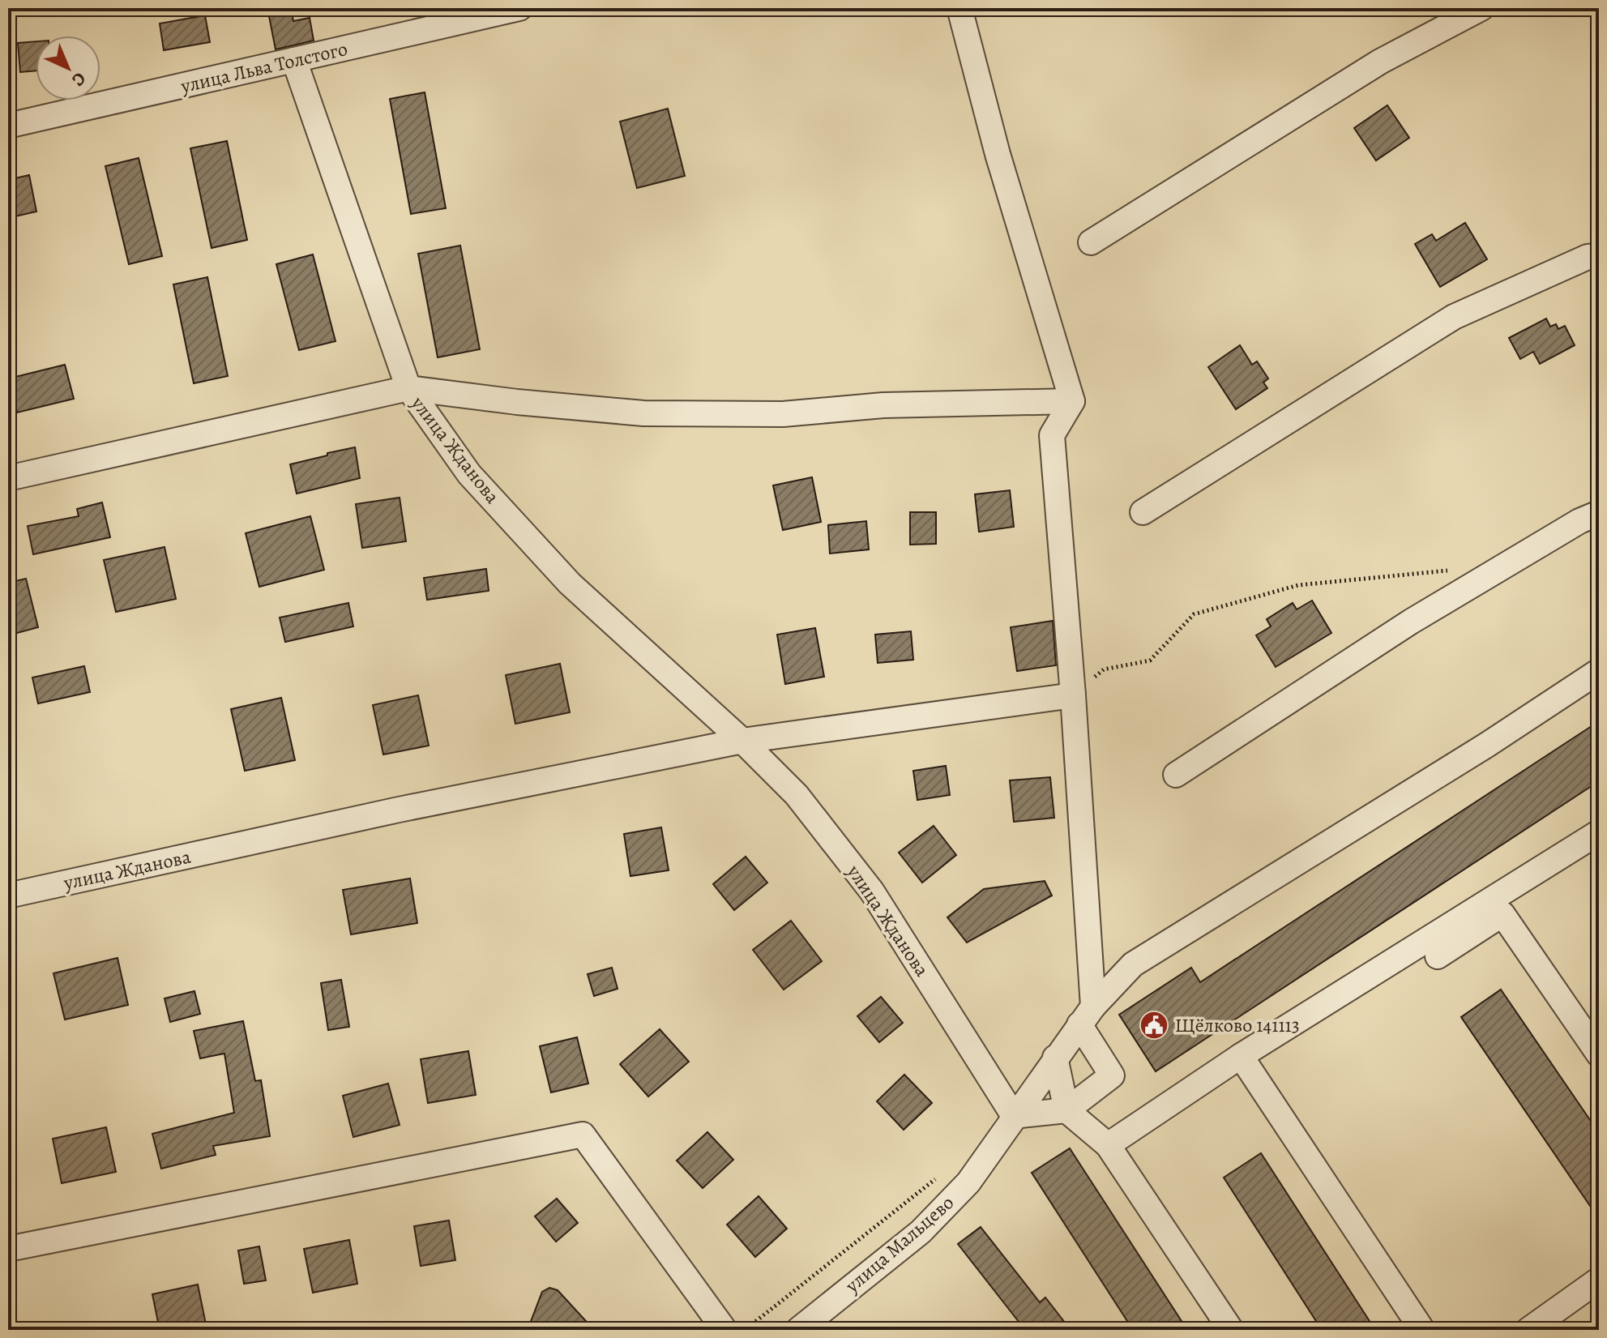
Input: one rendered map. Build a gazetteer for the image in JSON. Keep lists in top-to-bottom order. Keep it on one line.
{"streets":{"street":["улица Льва Толстого","улица Жданова","улица Мальцево"]},"crossings":[["улица Жданова","улица Мальцево"]],"places":{"public building":["Щёлково 141113"]},"north":"bottom right"}
